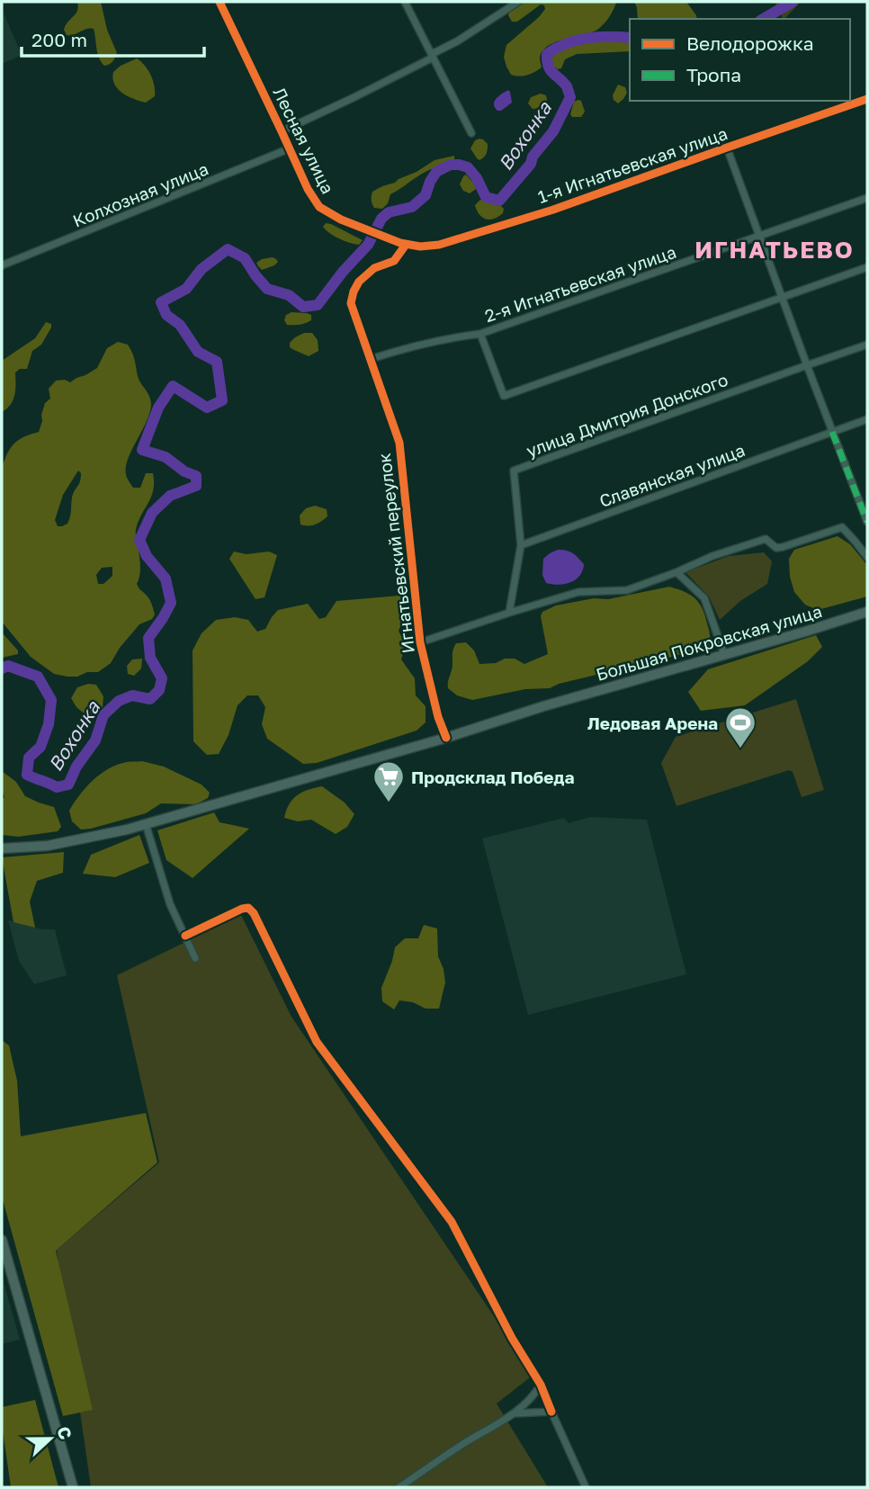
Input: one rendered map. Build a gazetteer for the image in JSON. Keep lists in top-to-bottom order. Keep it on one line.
{"streets":{"main road":["Большая Покровская улица"],"street":["Лесная улица","1-я Игнатьевская улица","Колхозная улица","2-я Игнатьевская улица","улица Дмитрия Донского","Славянская улица","Игнатьевский переулок"]},"crossings":[["Лесная улица","1-я Игнатьевская улица"],["Лесная улица","Колхозная улица"],["Лесная улица","Игнатьевский переулок"],["1-я Игнатьевская улица","Игнатьевский переулок"],["2-я Игнатьевская улица","Игнатьевский переулок"],["улица Дмитрия Донского","Славянская улица"],["Игнатьевский переулок","Большая Покровская улица"]],"districts":["ИГНАТЬЕВО"],"water":["Вохонка"],"places":{"sports":["Ледовая Арена"],"supermarket":["Продсклад Победа"]},"legend":["Велодорожка","Тропа"],"scale_bar":"200 m","north":"right"}
